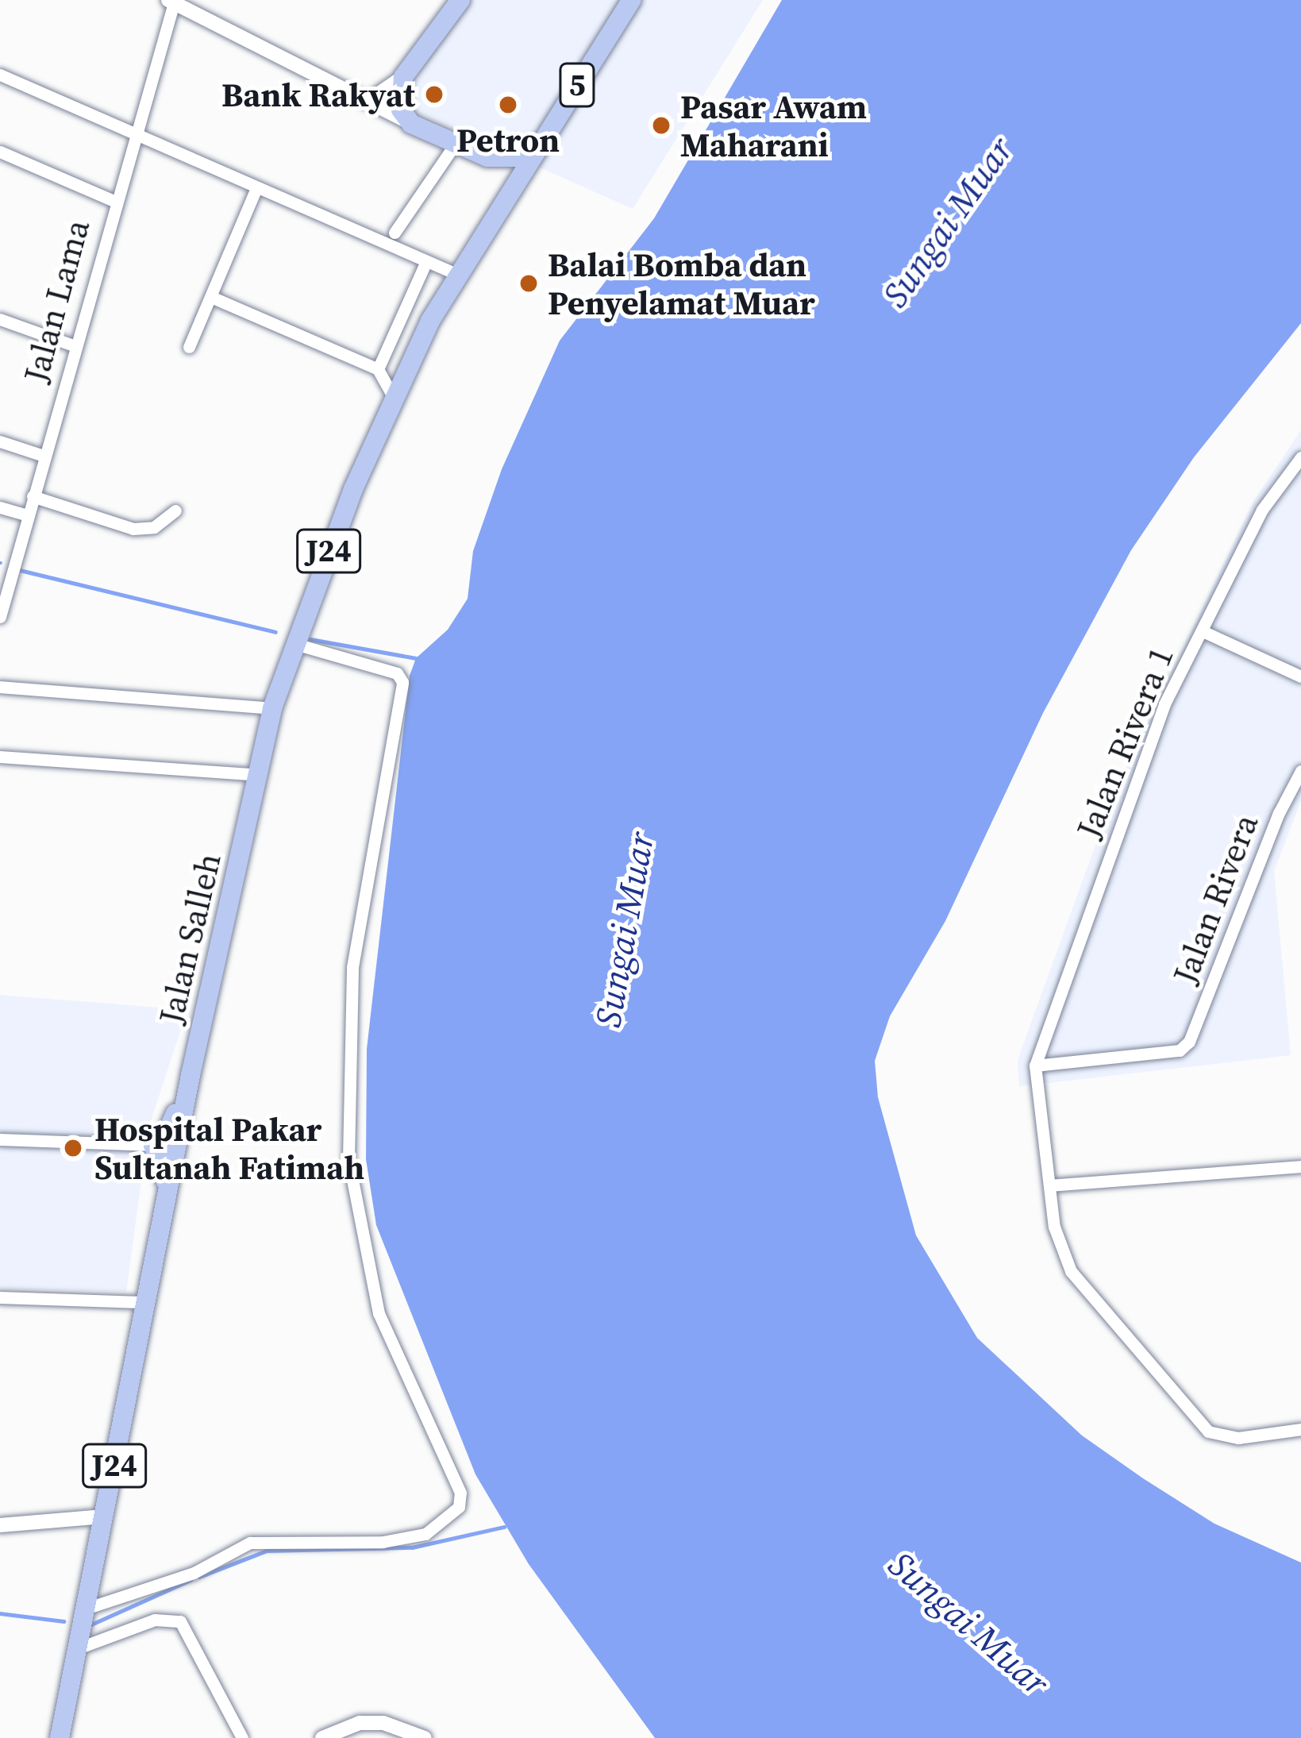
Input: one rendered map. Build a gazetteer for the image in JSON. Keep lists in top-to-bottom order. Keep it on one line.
{"streets":{"main road":["5","J24","Jalan Salleh"],"street":["Jalan Lama","Jalan Rivera 1","Jalan Rivera"]},"crossings":[["5","Jalan Salleh"],["Jalan Rivera 1","Jalan Rivera"]],"water":["Sungai Muar"],"places":["Bank Rakyat","Petron","Pasar Awam Maharani","Balai Bomba dan Penyelamat Muar","Hospital Pakar Sultanah Fatimah"]}
